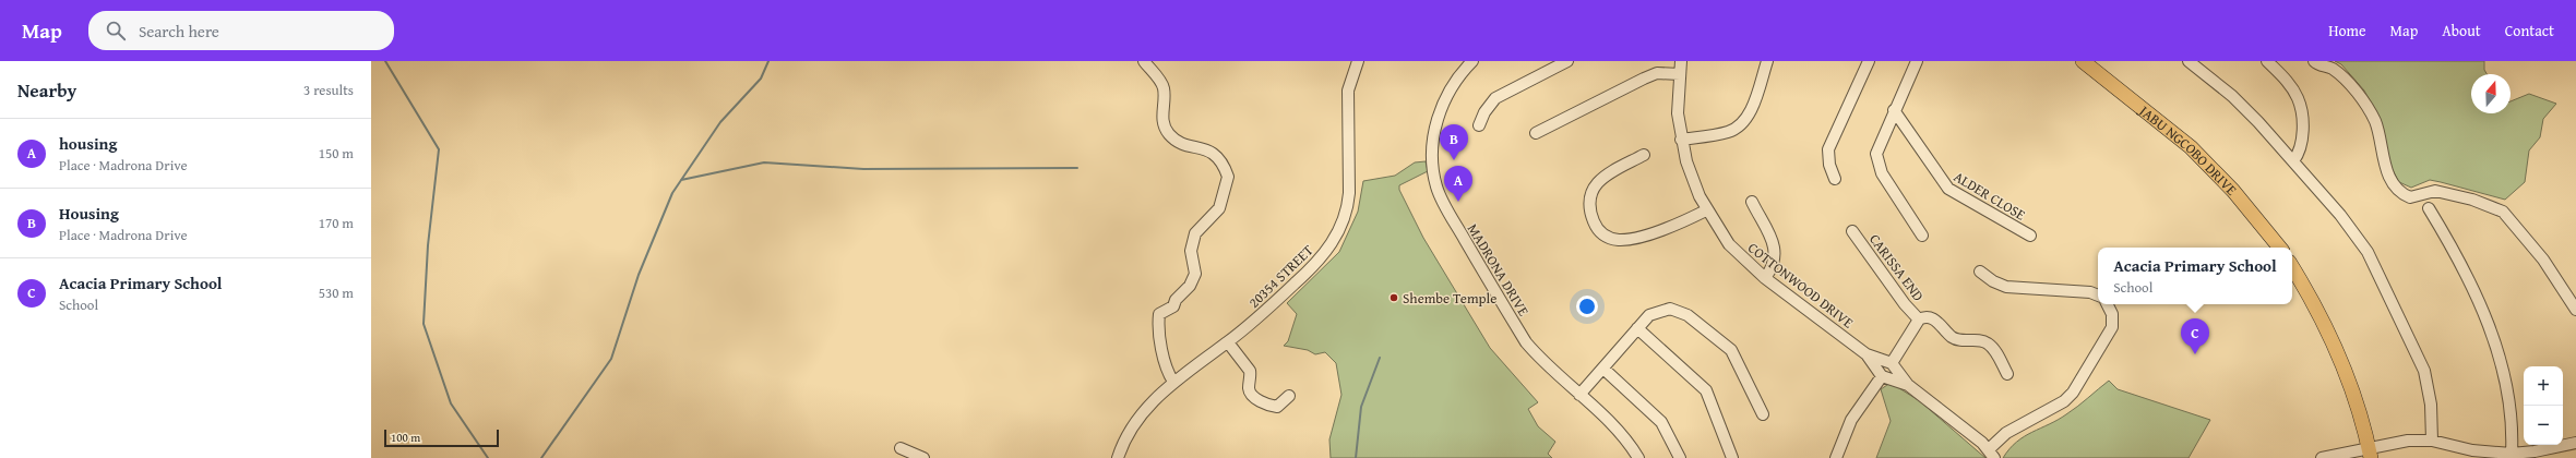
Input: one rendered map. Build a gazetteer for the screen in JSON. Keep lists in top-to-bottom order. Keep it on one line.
{"streets":{"main road":["JABU NGCOBO DRIVE"],"street":["ALDER CLOSE","CARISSA END","MADRONA DRIVE","20354 STREET","COTTONWOOD DRIVE"]},"places":["Shembe Temple"],"scale_bar":"100 m","north":"top","page":{"header":"Map","search":"Search here","nav":["Home","Map","About","Contact"],"heading":["Nearby","3 results"],"list":[{"mark":"A","name":"housing","note":"Place · Madrona Drive","value":"150 m"},{"mark":"B","name":"Housing","note":"Place · Madrona Drive","value":"170 m"},{"mark":"C","name":"Acacia Primary School","note":"School","value":"530 m"}],"pins":["B","A","C"],"popup":["Acacia Primary School","School"],"map_buttons":["+","−"],"scale":"100 m"}}
